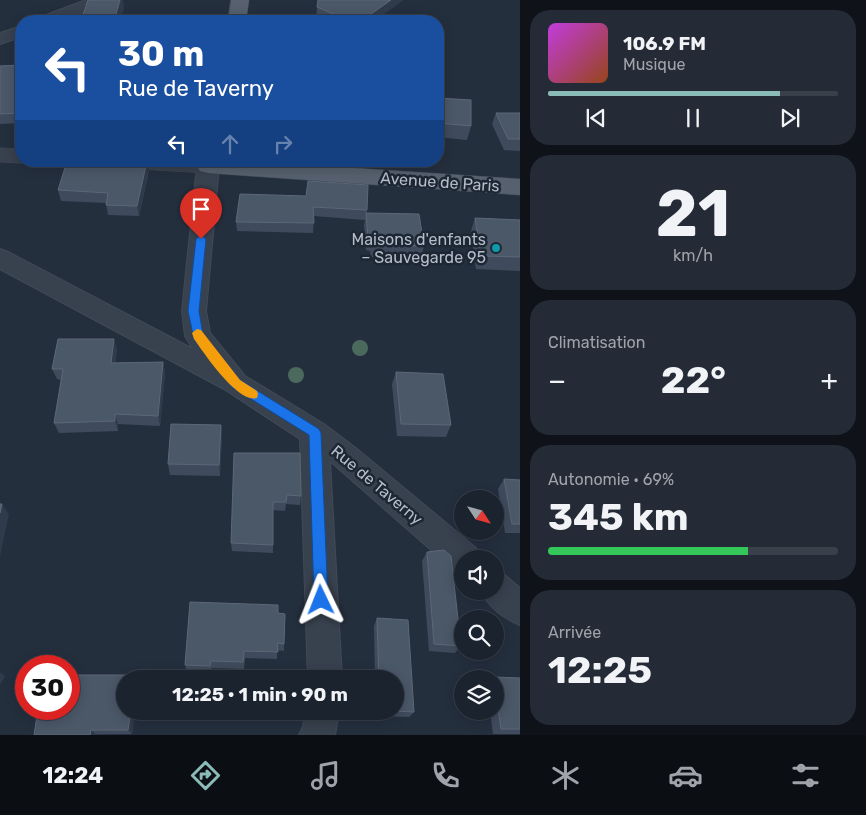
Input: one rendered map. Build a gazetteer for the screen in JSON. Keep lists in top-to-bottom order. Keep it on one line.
{"streets":{"main road":["Avenue de Paris"],"street":["Rue de Taverny"]},"places":["Maisons d'enfants – Sauvegarde 95"],"north":"bottom right","page":{"turn":["30 m","Rue de Taverny"],"song":["106.9 FM","Musique"],"tile":[["21","km/h"],"Climatisation",["Autonomie · 69%","345 km"],["Arrivée","12:25"]],"heat":["−","22°","+"],"limit":"30","trip":"12:25 · 1 min · 90 m","tabs":"12:24"}}
